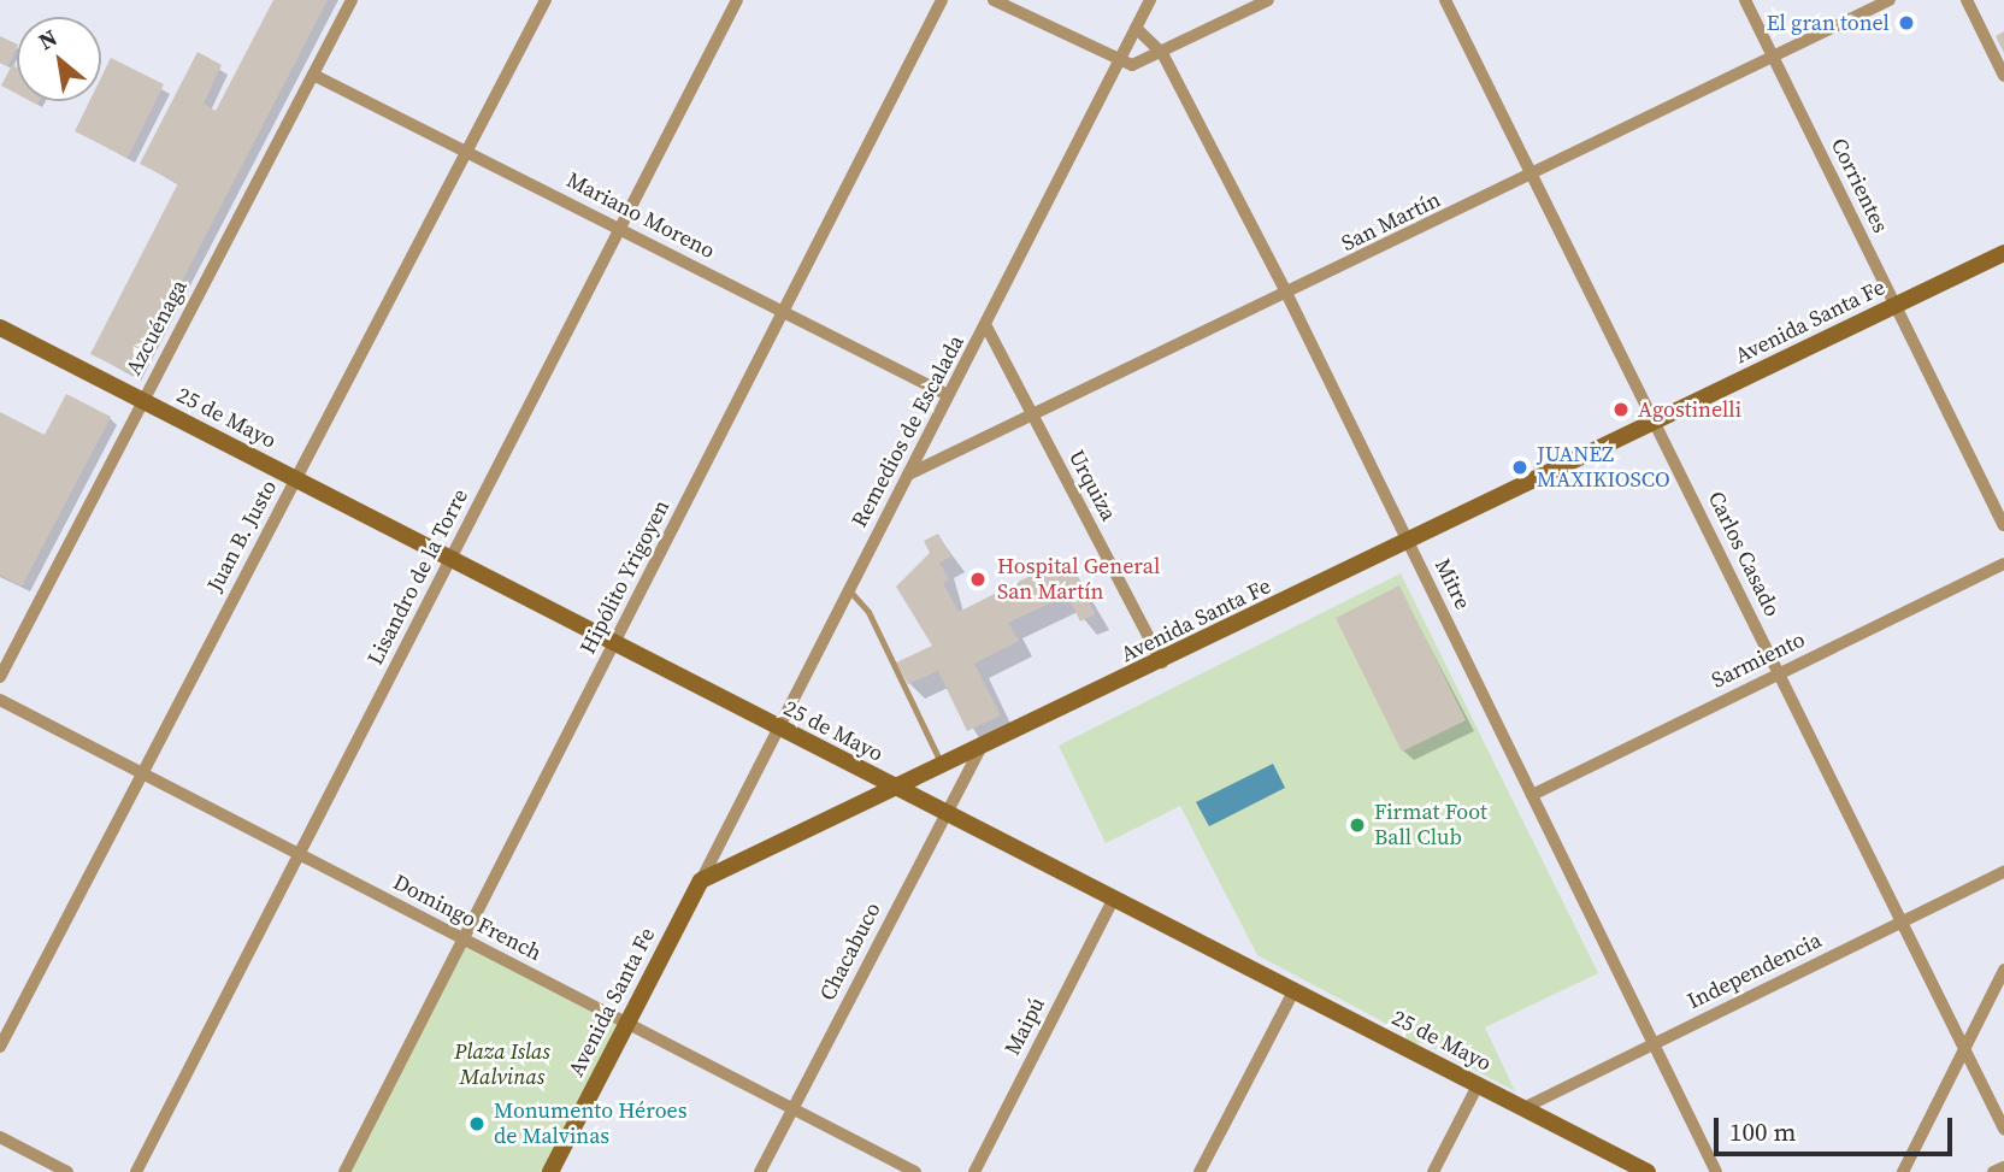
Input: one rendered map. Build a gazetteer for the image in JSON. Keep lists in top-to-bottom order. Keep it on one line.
{"streets":{"street":["Corrientes","Mariano Moreno","San Martín","Avenida Santa Fe","Azcuénaga","25 de Mayo","Remedios de Escalada","Urquiza","Juan B. Justo","Carlos Casado","Lisandro de la Torre","Hipólito Yrigoyen","Mitre","Sarmiento","Domingo French","Chacabuco","Independencia","Maipú"]},"crossings":[["Corrientes","San Martín"],["Corrientes","Avenida Santa Fe"],["Mariano Moreno","Azcuénaga"],["Mariano Moreno","Remedios de Escalada"],["Mariano Moreno","Juan B. Justo"],["Mariano Moreno","Lisandro de la Torre"],["Mariano Moreno","Hipólito Yrigoyen"],["San Martín","Remedios de Escalada"],["San Martín","Urquiza"],["San Martín","Carlos Casado"],["San Martín","Mitre"],["Avenida Santa Fe","25 de Mayo"],["Avenida Santa Fe","Remedios de Escalada"],["Avenida Santa Fe","Urquiza"],["Avenida Santa Fe","Carlos Casado"],["Avenida Santa Fe","Mitre"],["Avenida Santa Fe","Domingo French"],["Avenida Santa Fe","Chacabuco"],["Azcuénaga","25 de Mayo"],["25 de Mayo","Remedios de Escalada"],["25 de Mayo","Juan B. Justo"],["25 de Mayo","Lisandro de la Torre"],["25 de Mayo","Hipólito Yrigoyen"],["25 de Mayo","Chacabuco"],["25 de Mayo","Independencia"],["25 de Mayo","Maipú"],["Remedios de Escalada","Urquiza"],["Remedios de Escalada","Mitre"],["Juan B. Justo","Domingo French"],["Carlos Casado","Sarmiento"],["Carlos Casado","Independencia"],["Lisandro de la Torre","Domingo French"],["Hipólito Yrigoyen","Domingo French"],["Mitre","Sarmiento"],["Mitre","Independencia"],["Domingo French","Chacabuco"]],"parks":["Plaza Islas Malvinas"],"places":["El gran tonel","Agostinelli","JUANEZ MAXIKIOSCO","Hospital General San Martín","Firmat Foot Ball Club","Monumento Héroes de Malvinas"],"scale_bar":"100 m","north":"top left"}
